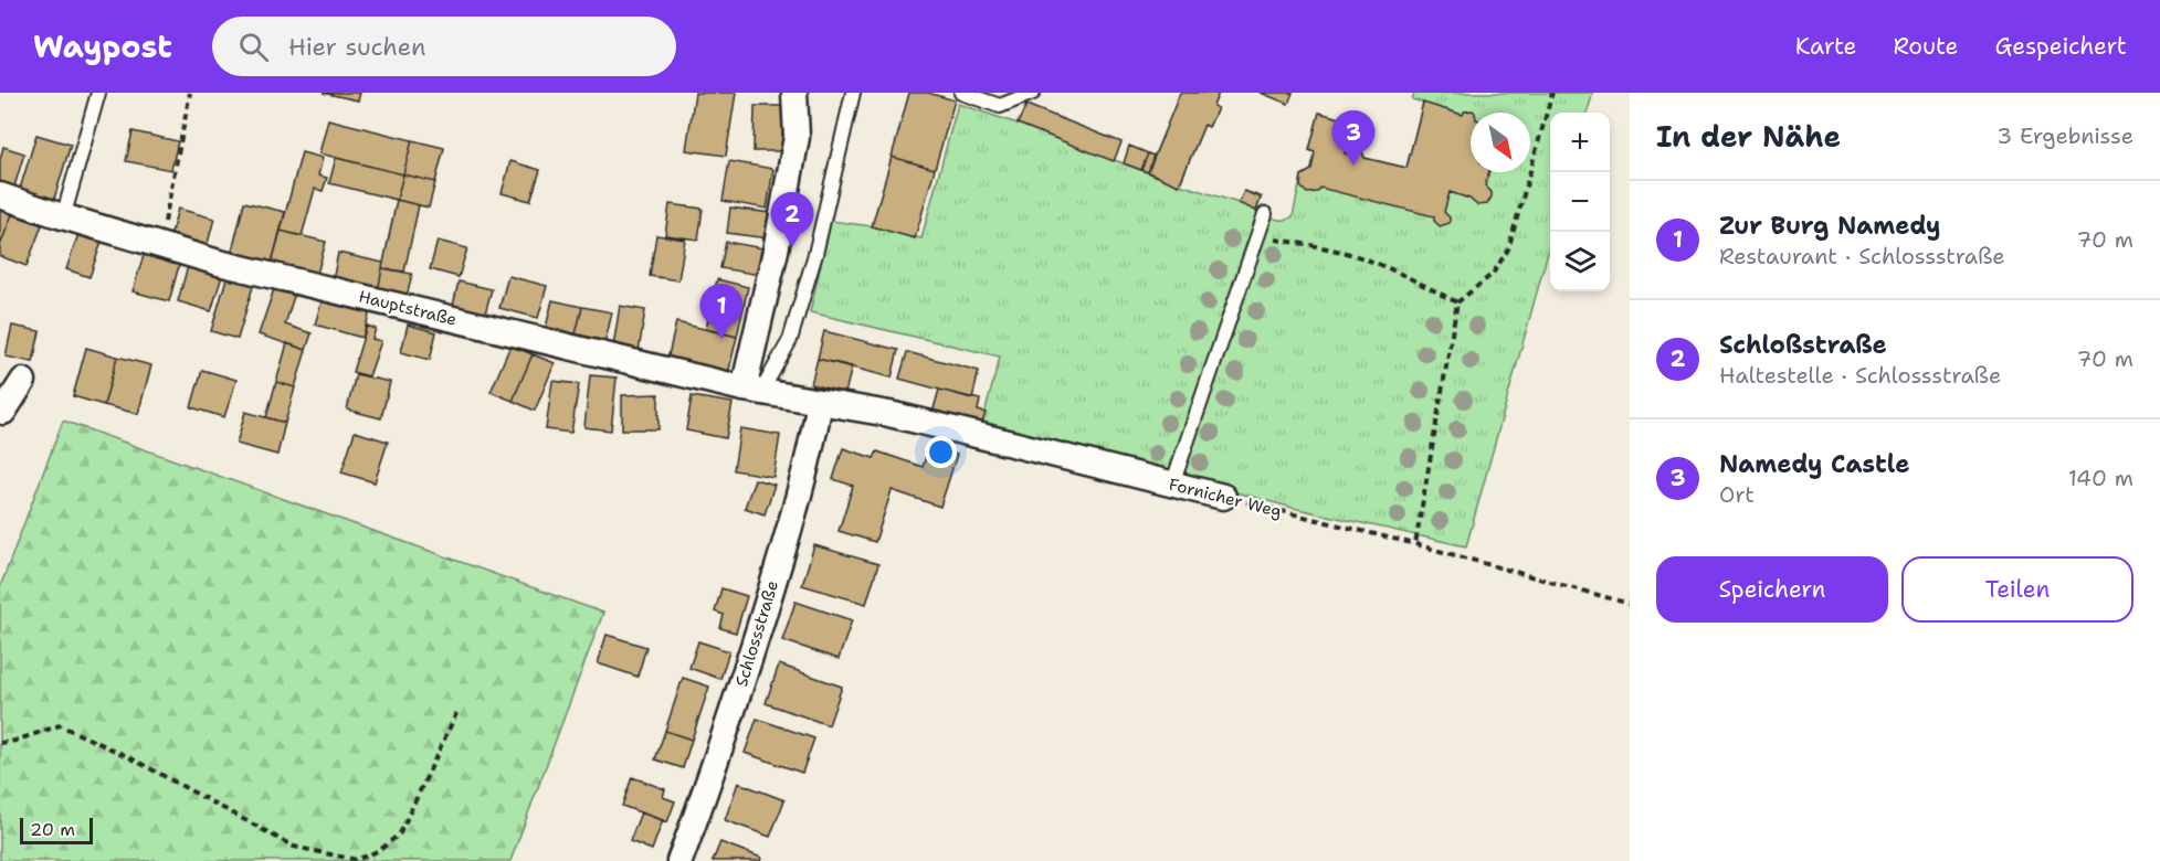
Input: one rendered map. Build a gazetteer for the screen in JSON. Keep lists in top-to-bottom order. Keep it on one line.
{"streets":{"street":["Hauptstraße","Fornicher Weg","Schlossstraße"]},"crossings":[["Hauptstraße","Fornicher Weg"],["Hauptstraße","Schlossstraße"],["Fornicher Weg","Schlossstraße"]],"scale_bar":"20 m","north":"bottom right","page":{"header":"Waypost","search":"Hier suchen","nav":["Karte","Route","Gespeichert"],"heading":["In der Nähe","3 Ergebnisse"],"pins":["3","2","1"],"map_buttons":["+","−"],"list":[{"mark":"1","name":"Zur Burg Namedy","note":"Restaurant · Schlossstraße","value":"70 m"},{"mark":"2","name":"Schloßstraße","note":"Haltestelle · Schlossstraße","value":"70 m"},{"mark":"3","name":"Namedy Castle","note":"Ort","value":"140 m"}],"buttons":["Speichern","Teilen"],"scale":"20 m"}}
